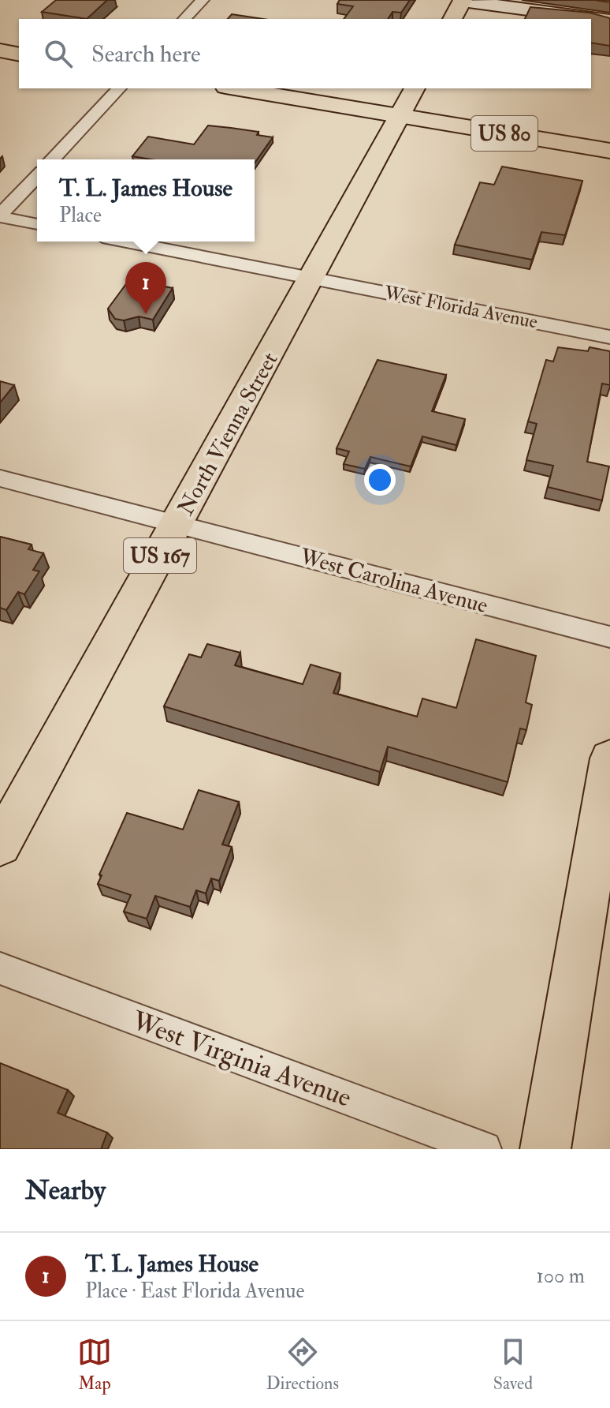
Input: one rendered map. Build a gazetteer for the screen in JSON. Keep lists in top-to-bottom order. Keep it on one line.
{"streets":{"main road":["US 80","North Vienna Street","US 167"],"street":["West Florida Avenue","West Carolina Avenue","West Virginia Avenue"]},"crossings":[["US 80","North Vienna Street"],["West Florida Avenue","North Vienna Street"],["North Vienna Street","West Carolina Avenue"]],"page":{"search":"Search here","popup":["T. L. James House","Place"],"pins":"1","heading":"Nearby","list":[{"mark":"1","name":"T. L. James House","note":"Place · East Florida Avenue","value":"100 m"}],"nav":["Map","Directions","Saved"]}}
